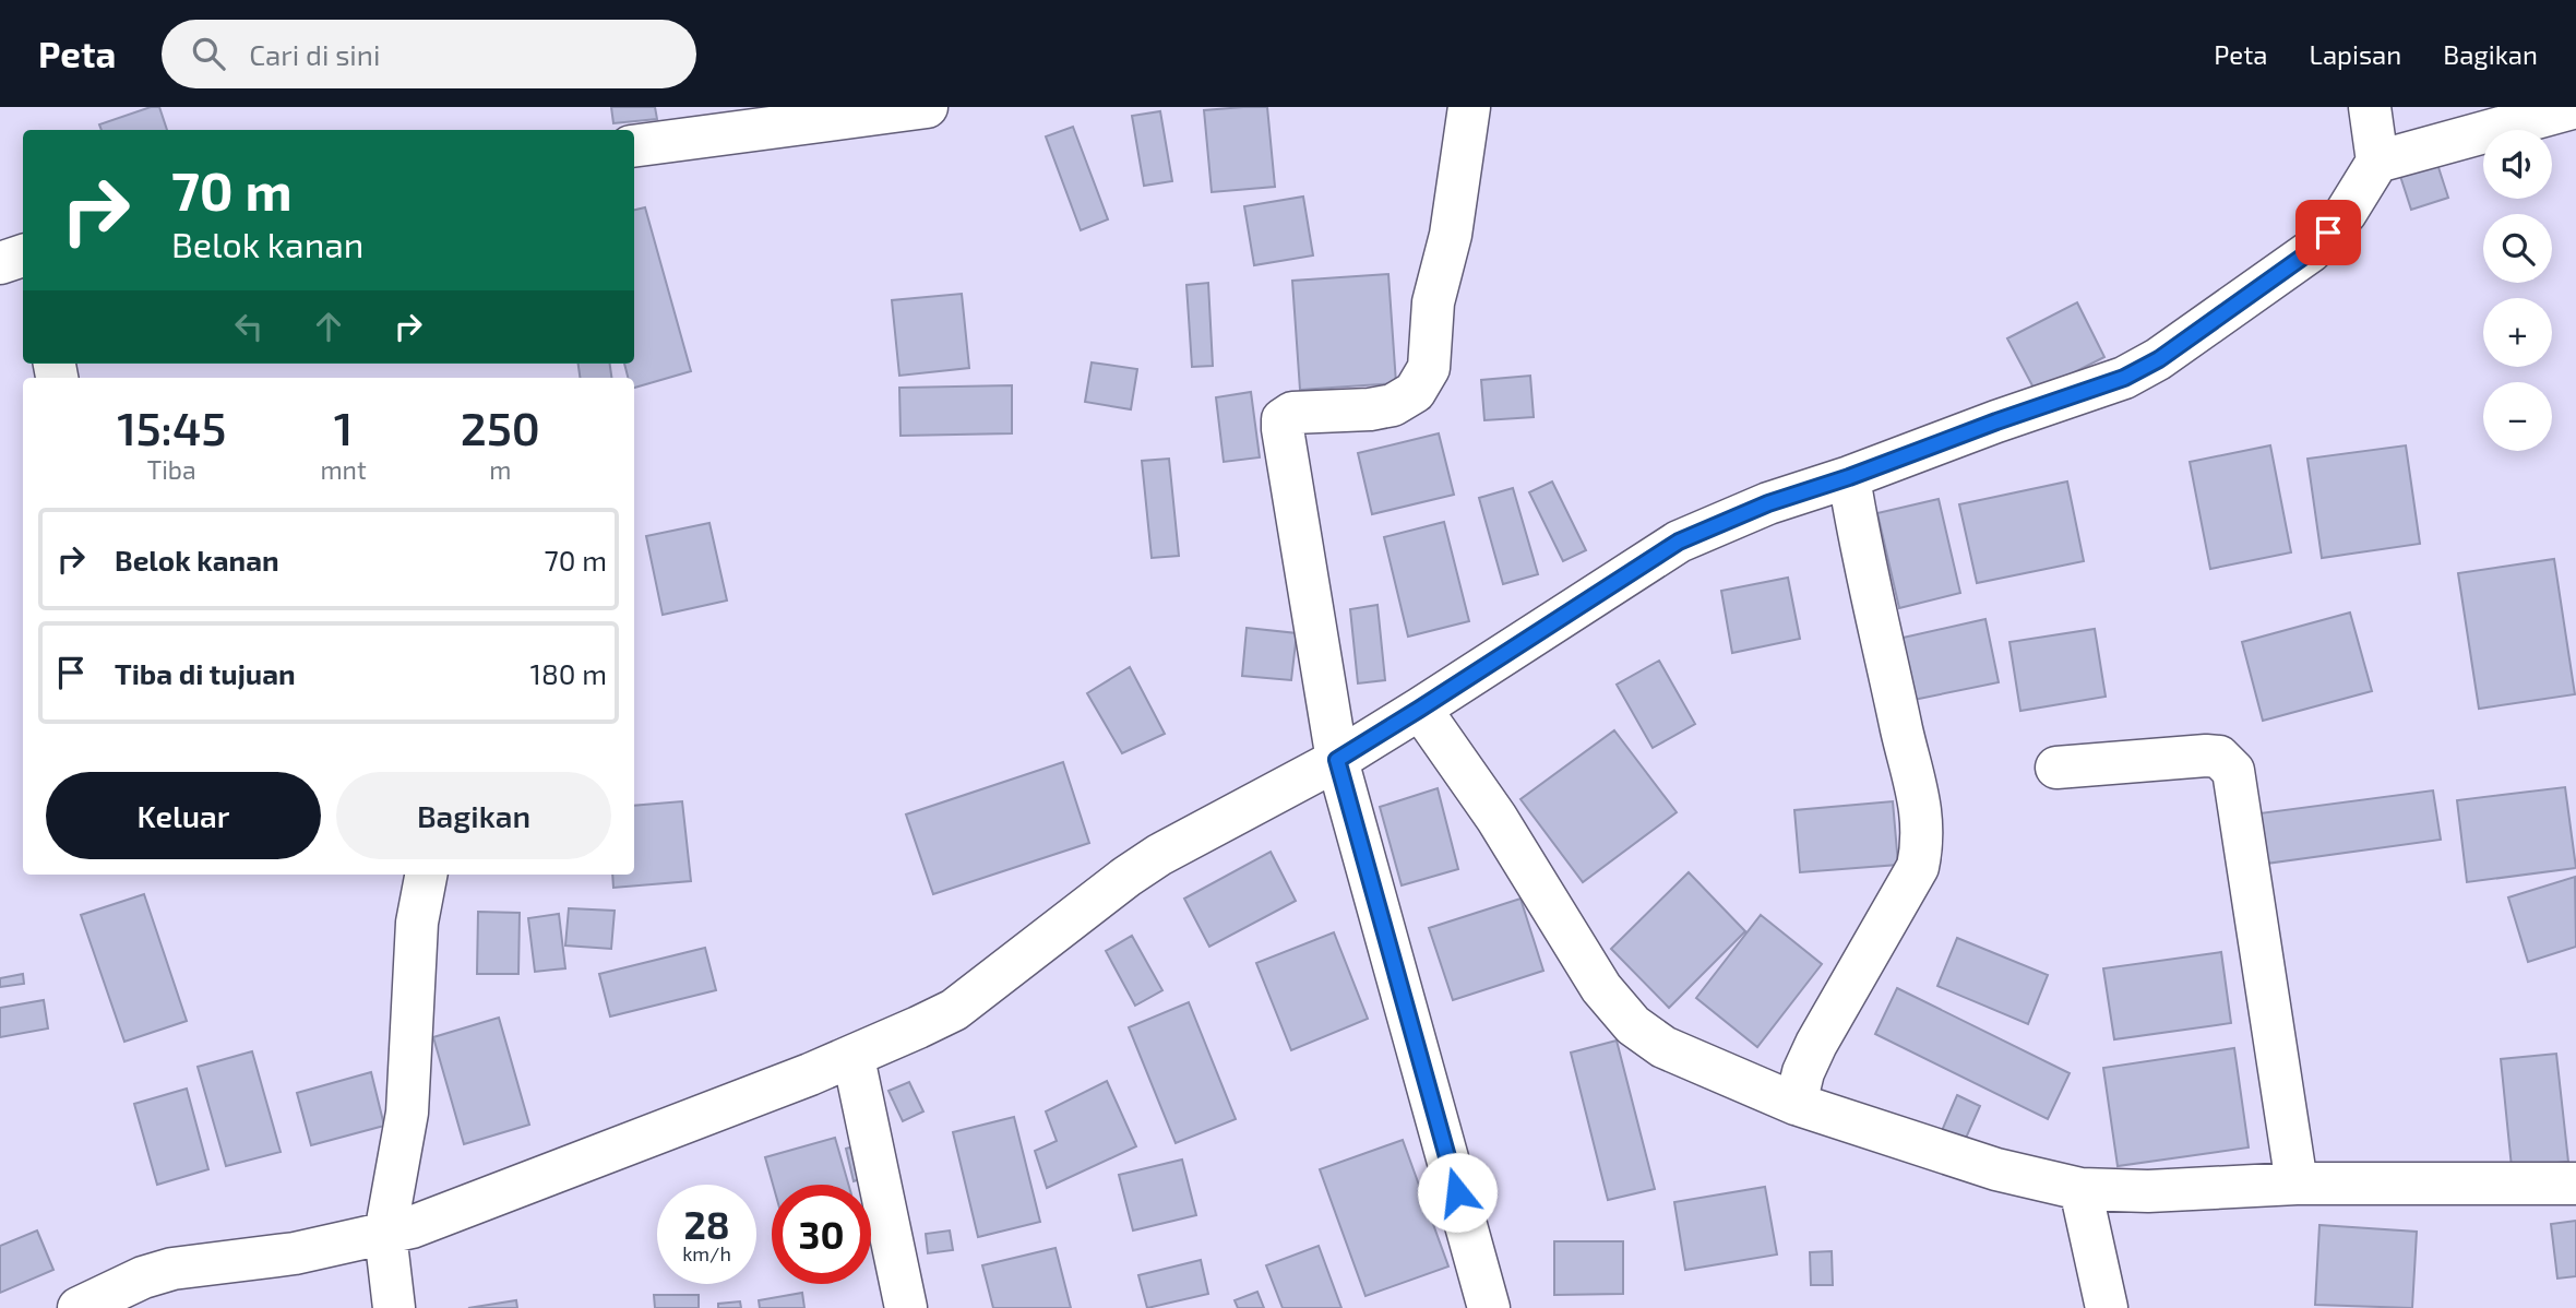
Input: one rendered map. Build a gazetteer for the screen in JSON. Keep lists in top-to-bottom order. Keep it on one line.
{"page":{"header":"Peta","search":"Cari di sini","nav":["Peta","Lapisan","Bagikan"],"map_buttons":["+","−"],"turn":["70 m","Belok kanan"],"eta":["15:45","Tiba","1","mnt","250","m"],"list":[{"name":"Belok kanan","value":"70 m"},{"name":"Tiba di tujuan","value":"180 m"}],"buttons":["Keluar","Bagikan"],"speed":"28 km/h","limit":"30"}}
